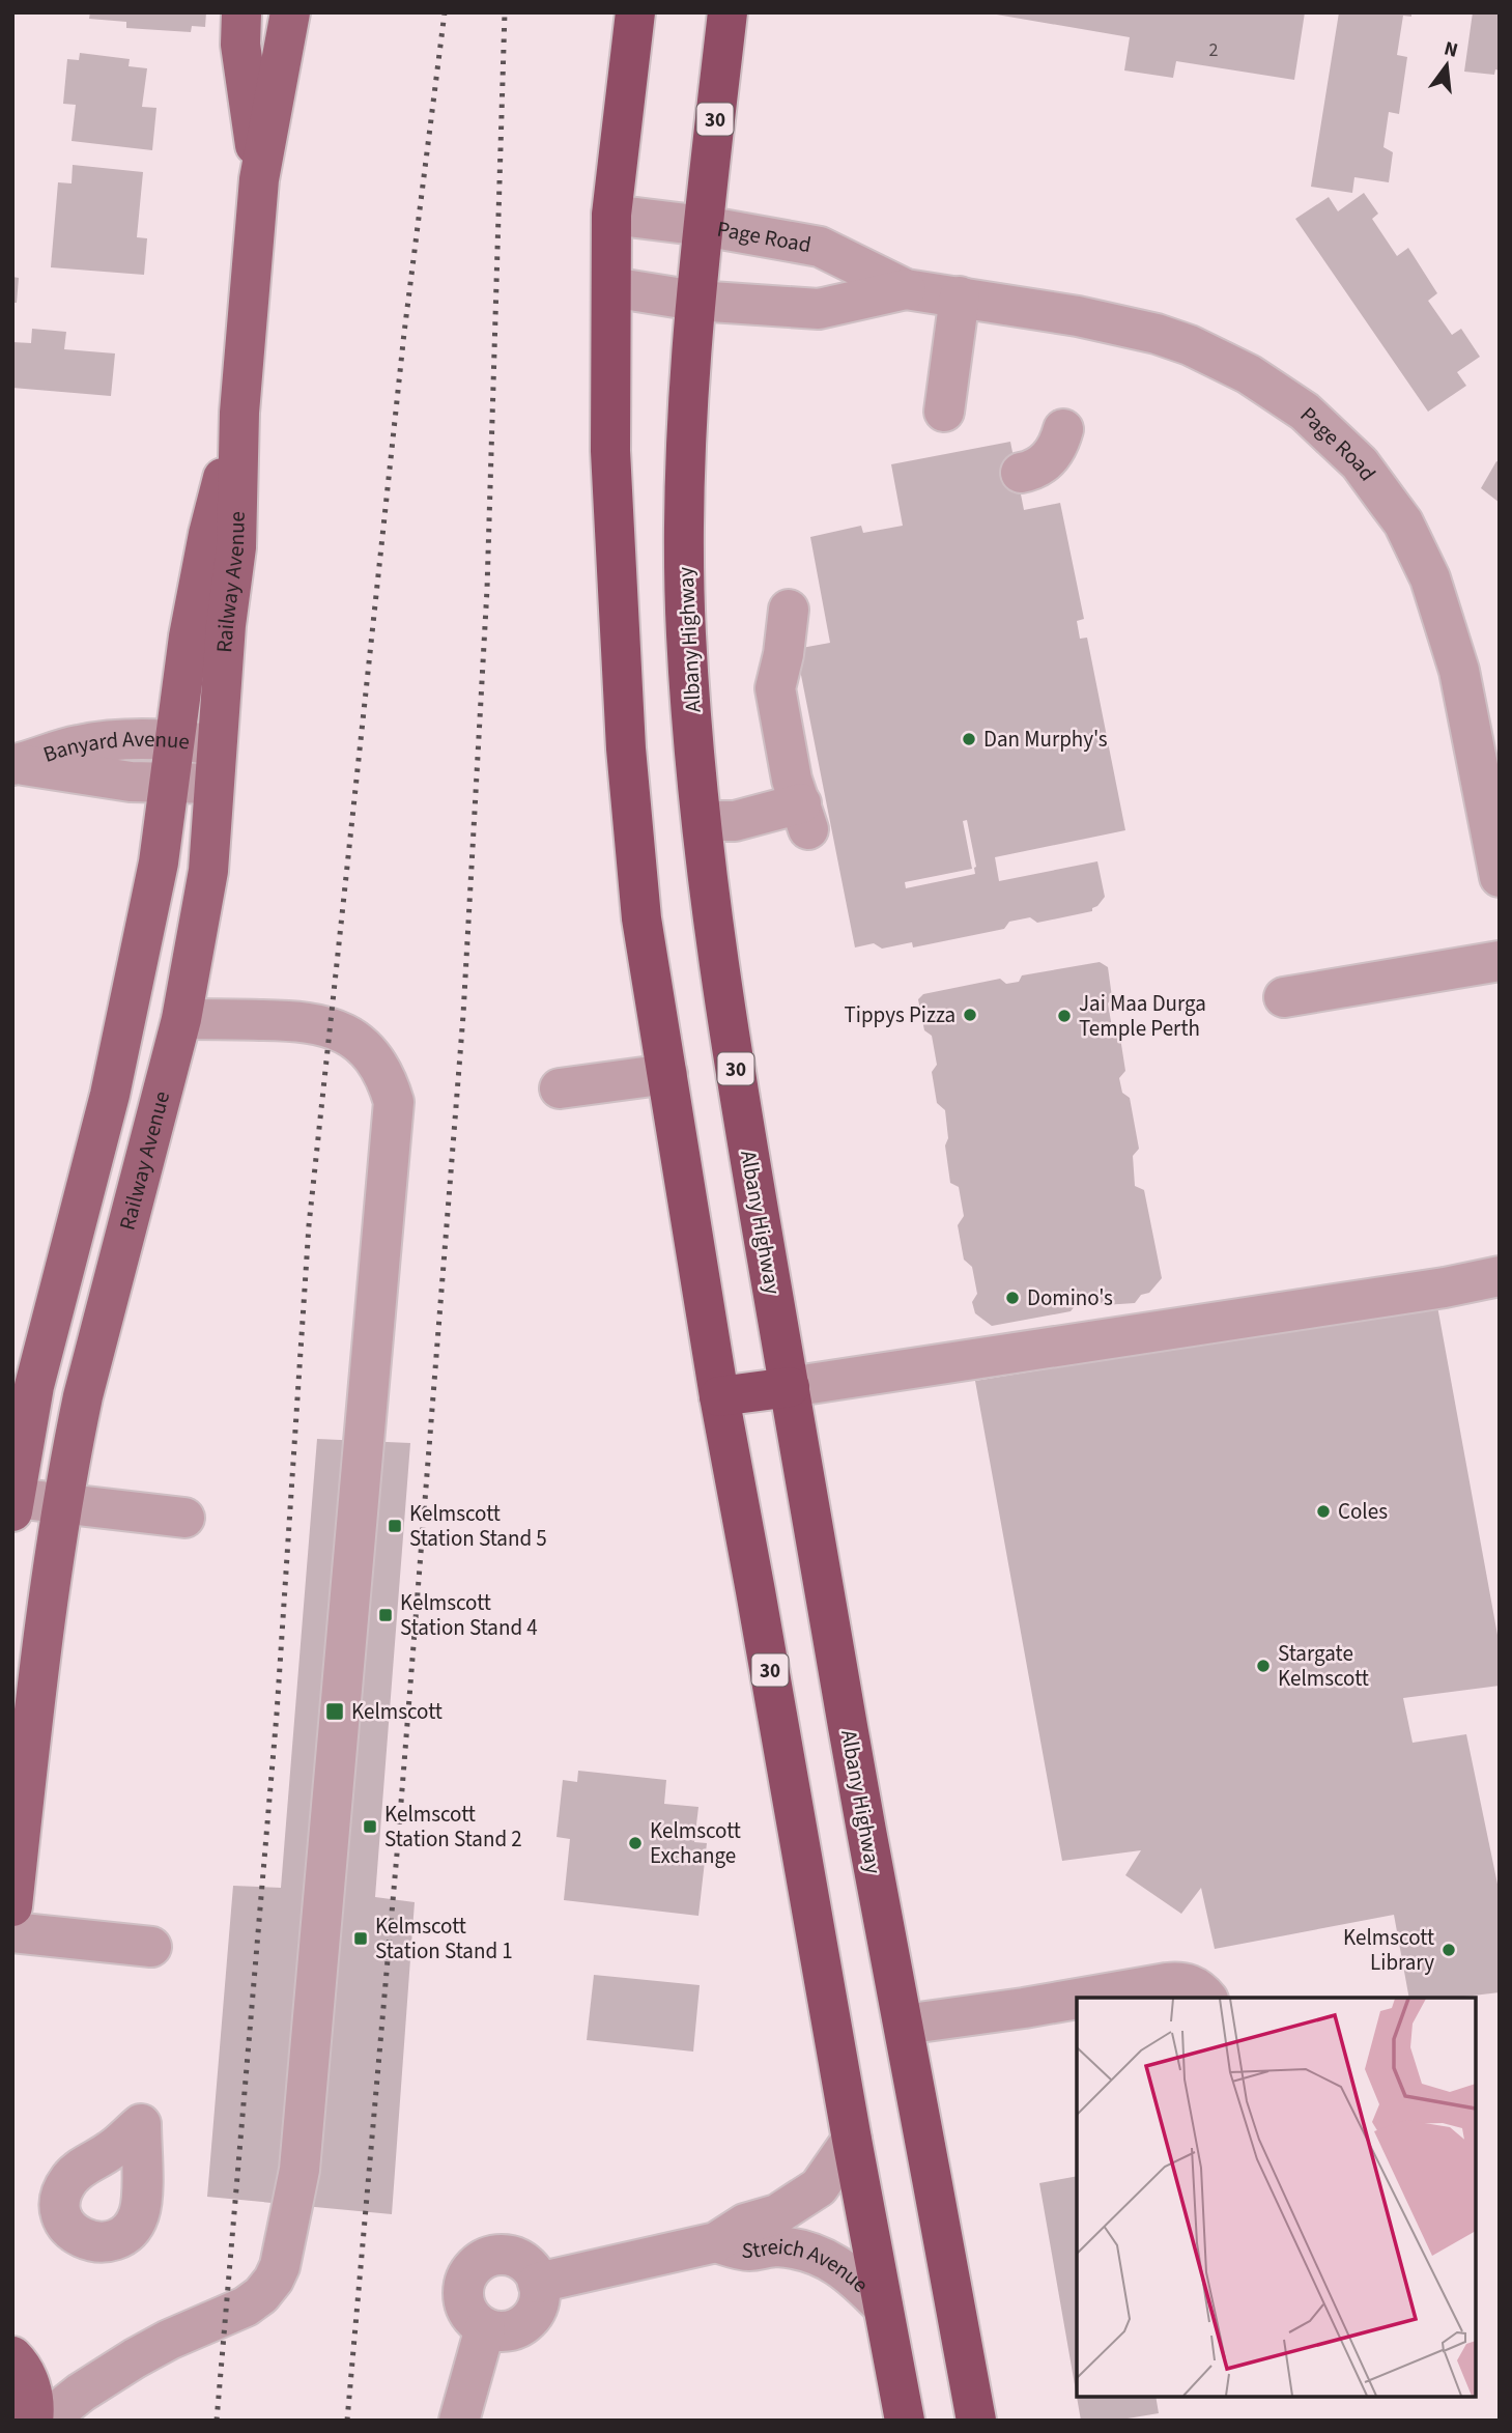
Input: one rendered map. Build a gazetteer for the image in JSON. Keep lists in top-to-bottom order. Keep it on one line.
{"streets":{"highway":["30","Albany Highway"],"main road":["Railway Avenue"],"street":["Page Road","Banyard Avenue","Streich Avenue"]},"crossings":[["30","Page Road"],["30","Streich Avenue"],["Page Road","Albany Highway"],["Railway Avenue","Banyard Avenue"]],"places":{"other":["Dan Murphy's","Tippys Pizza","Jai Maa Durga Temple Perth","Domino's","Coles","Stargate Kelmscott","Kelmscott Exchange","Kelmscott Library"],"transit":["Kelmscott Station Stand 5","Kelmscott Station Stand 4","Kelmscott","Kelmscott Station Stand 2","Kelmscott Station Stand 1"]},"house_numbers":["2"],"north":"top"}
